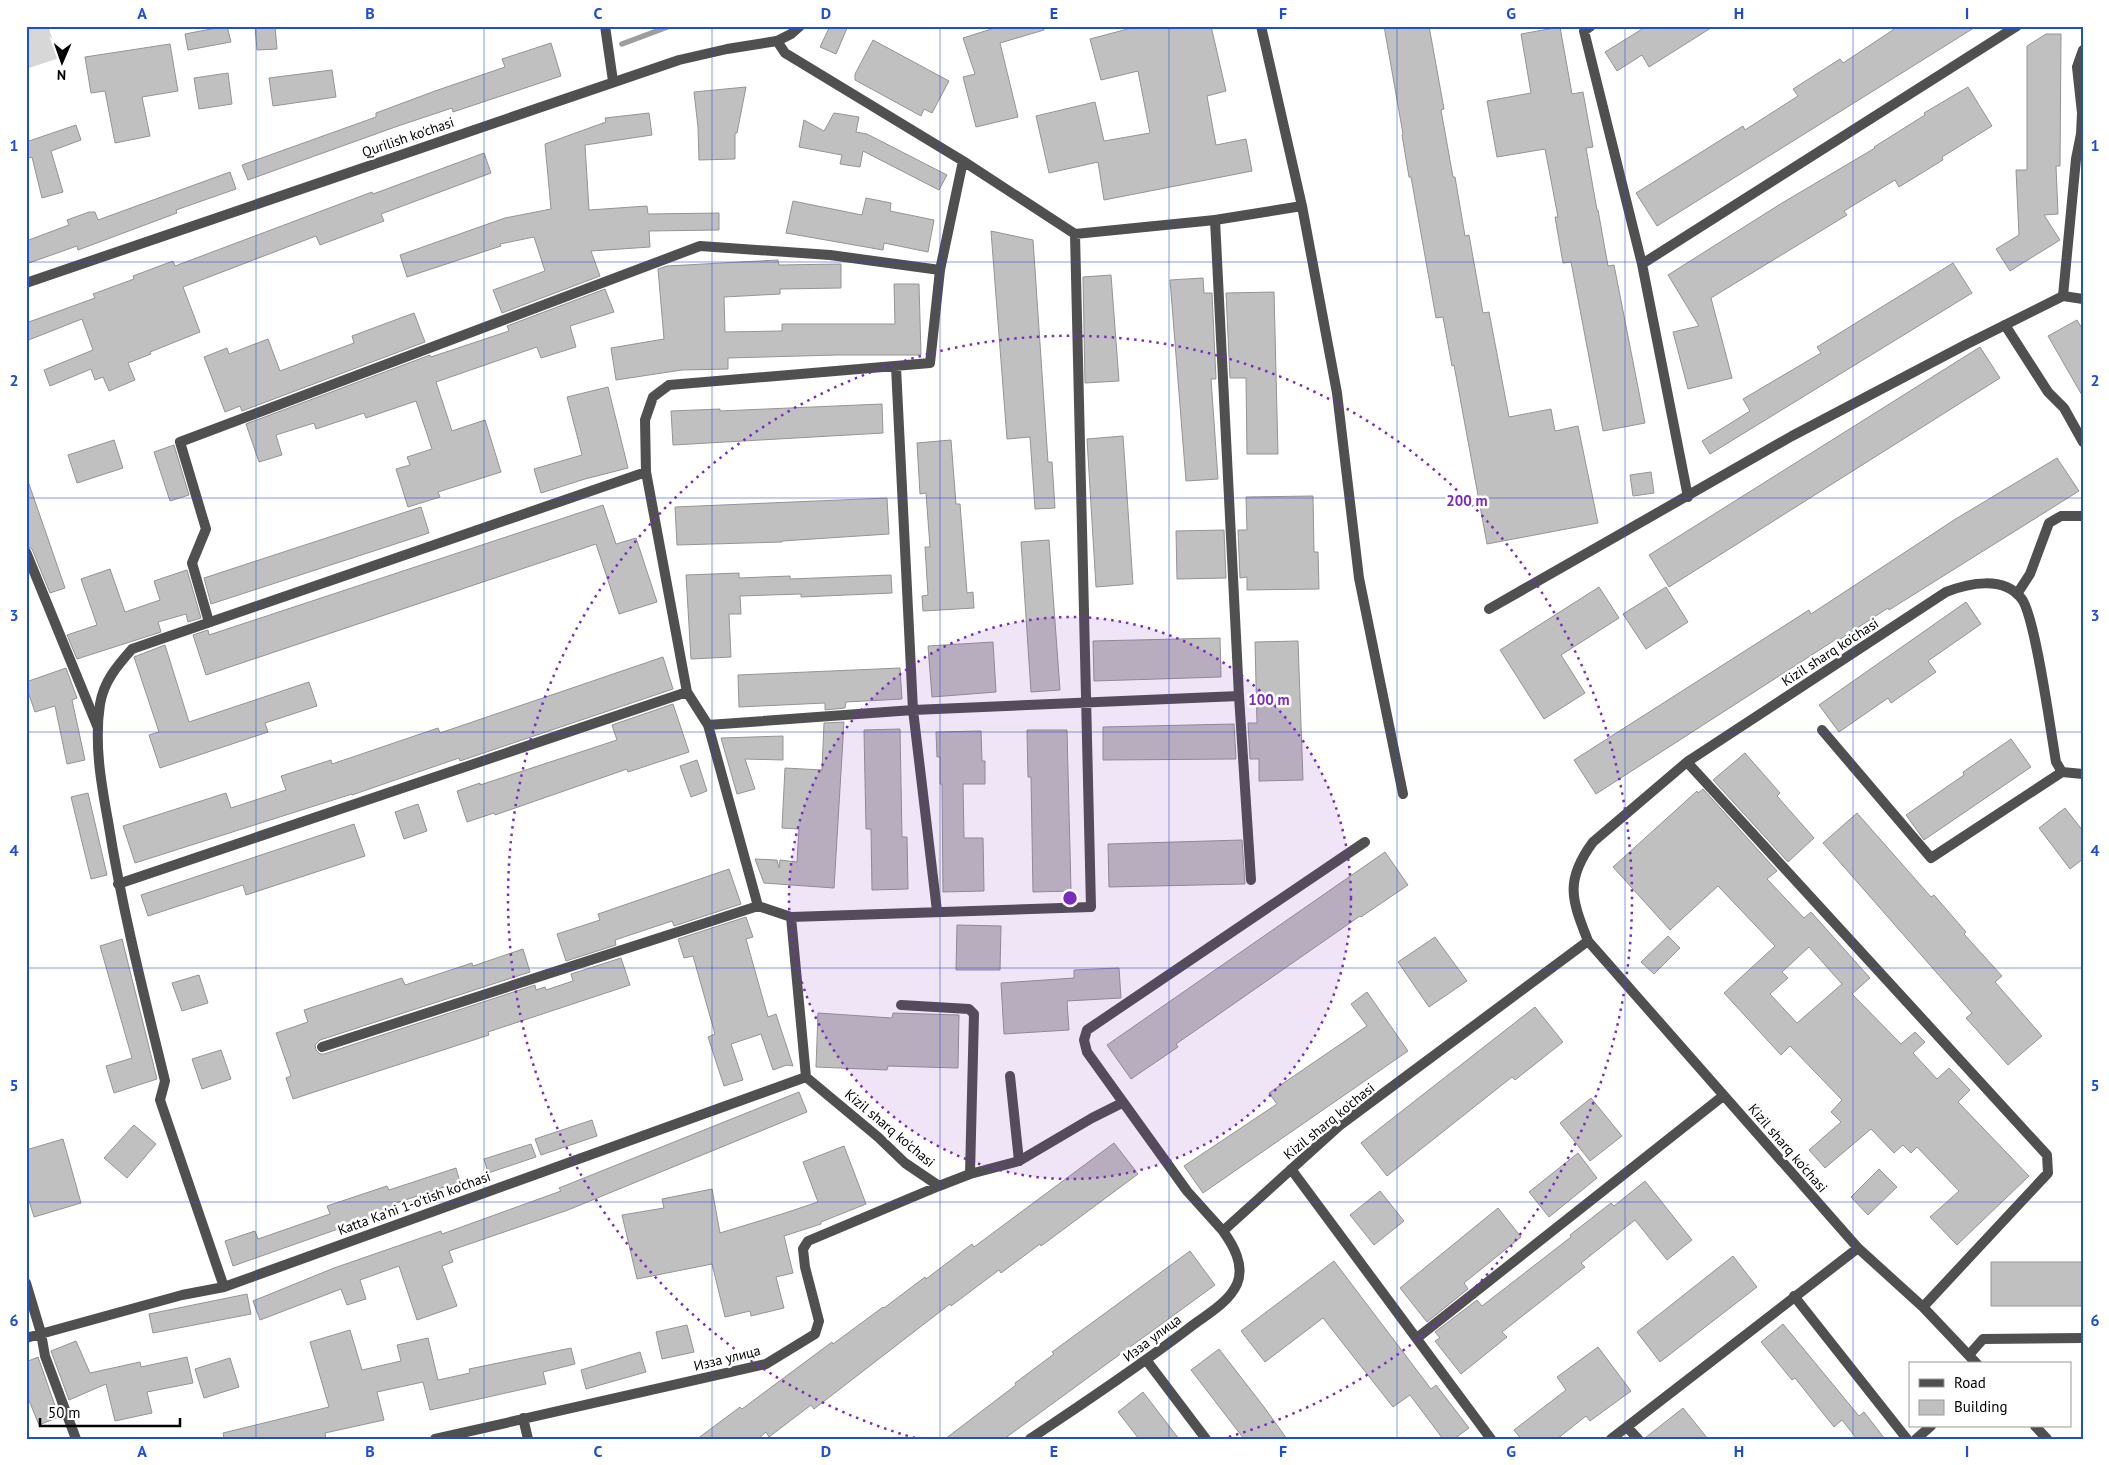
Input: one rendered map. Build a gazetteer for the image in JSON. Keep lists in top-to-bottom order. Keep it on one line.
{"streets":{"street":["Qurilish ko'chasi","Kizil sharq ko'chasi","Katta Ka'ni 1-o'tish ko'chasi","Изза улица"]},"crossings":[["Kizil sharq ko'chasi","Katta Ka'ni 1-o'tish ko'chasi"],["Kizil sharq ko'chasi","Изза улица"]],"legend":["Road","Building"],"scale_bar":"50 m","north":"bottom","grid":{"columns":["A","B","C","D","E","F","G","H","I"],"rows":["1","2","3","4","5","6"]},"rings":["200 m","100 m"]}
